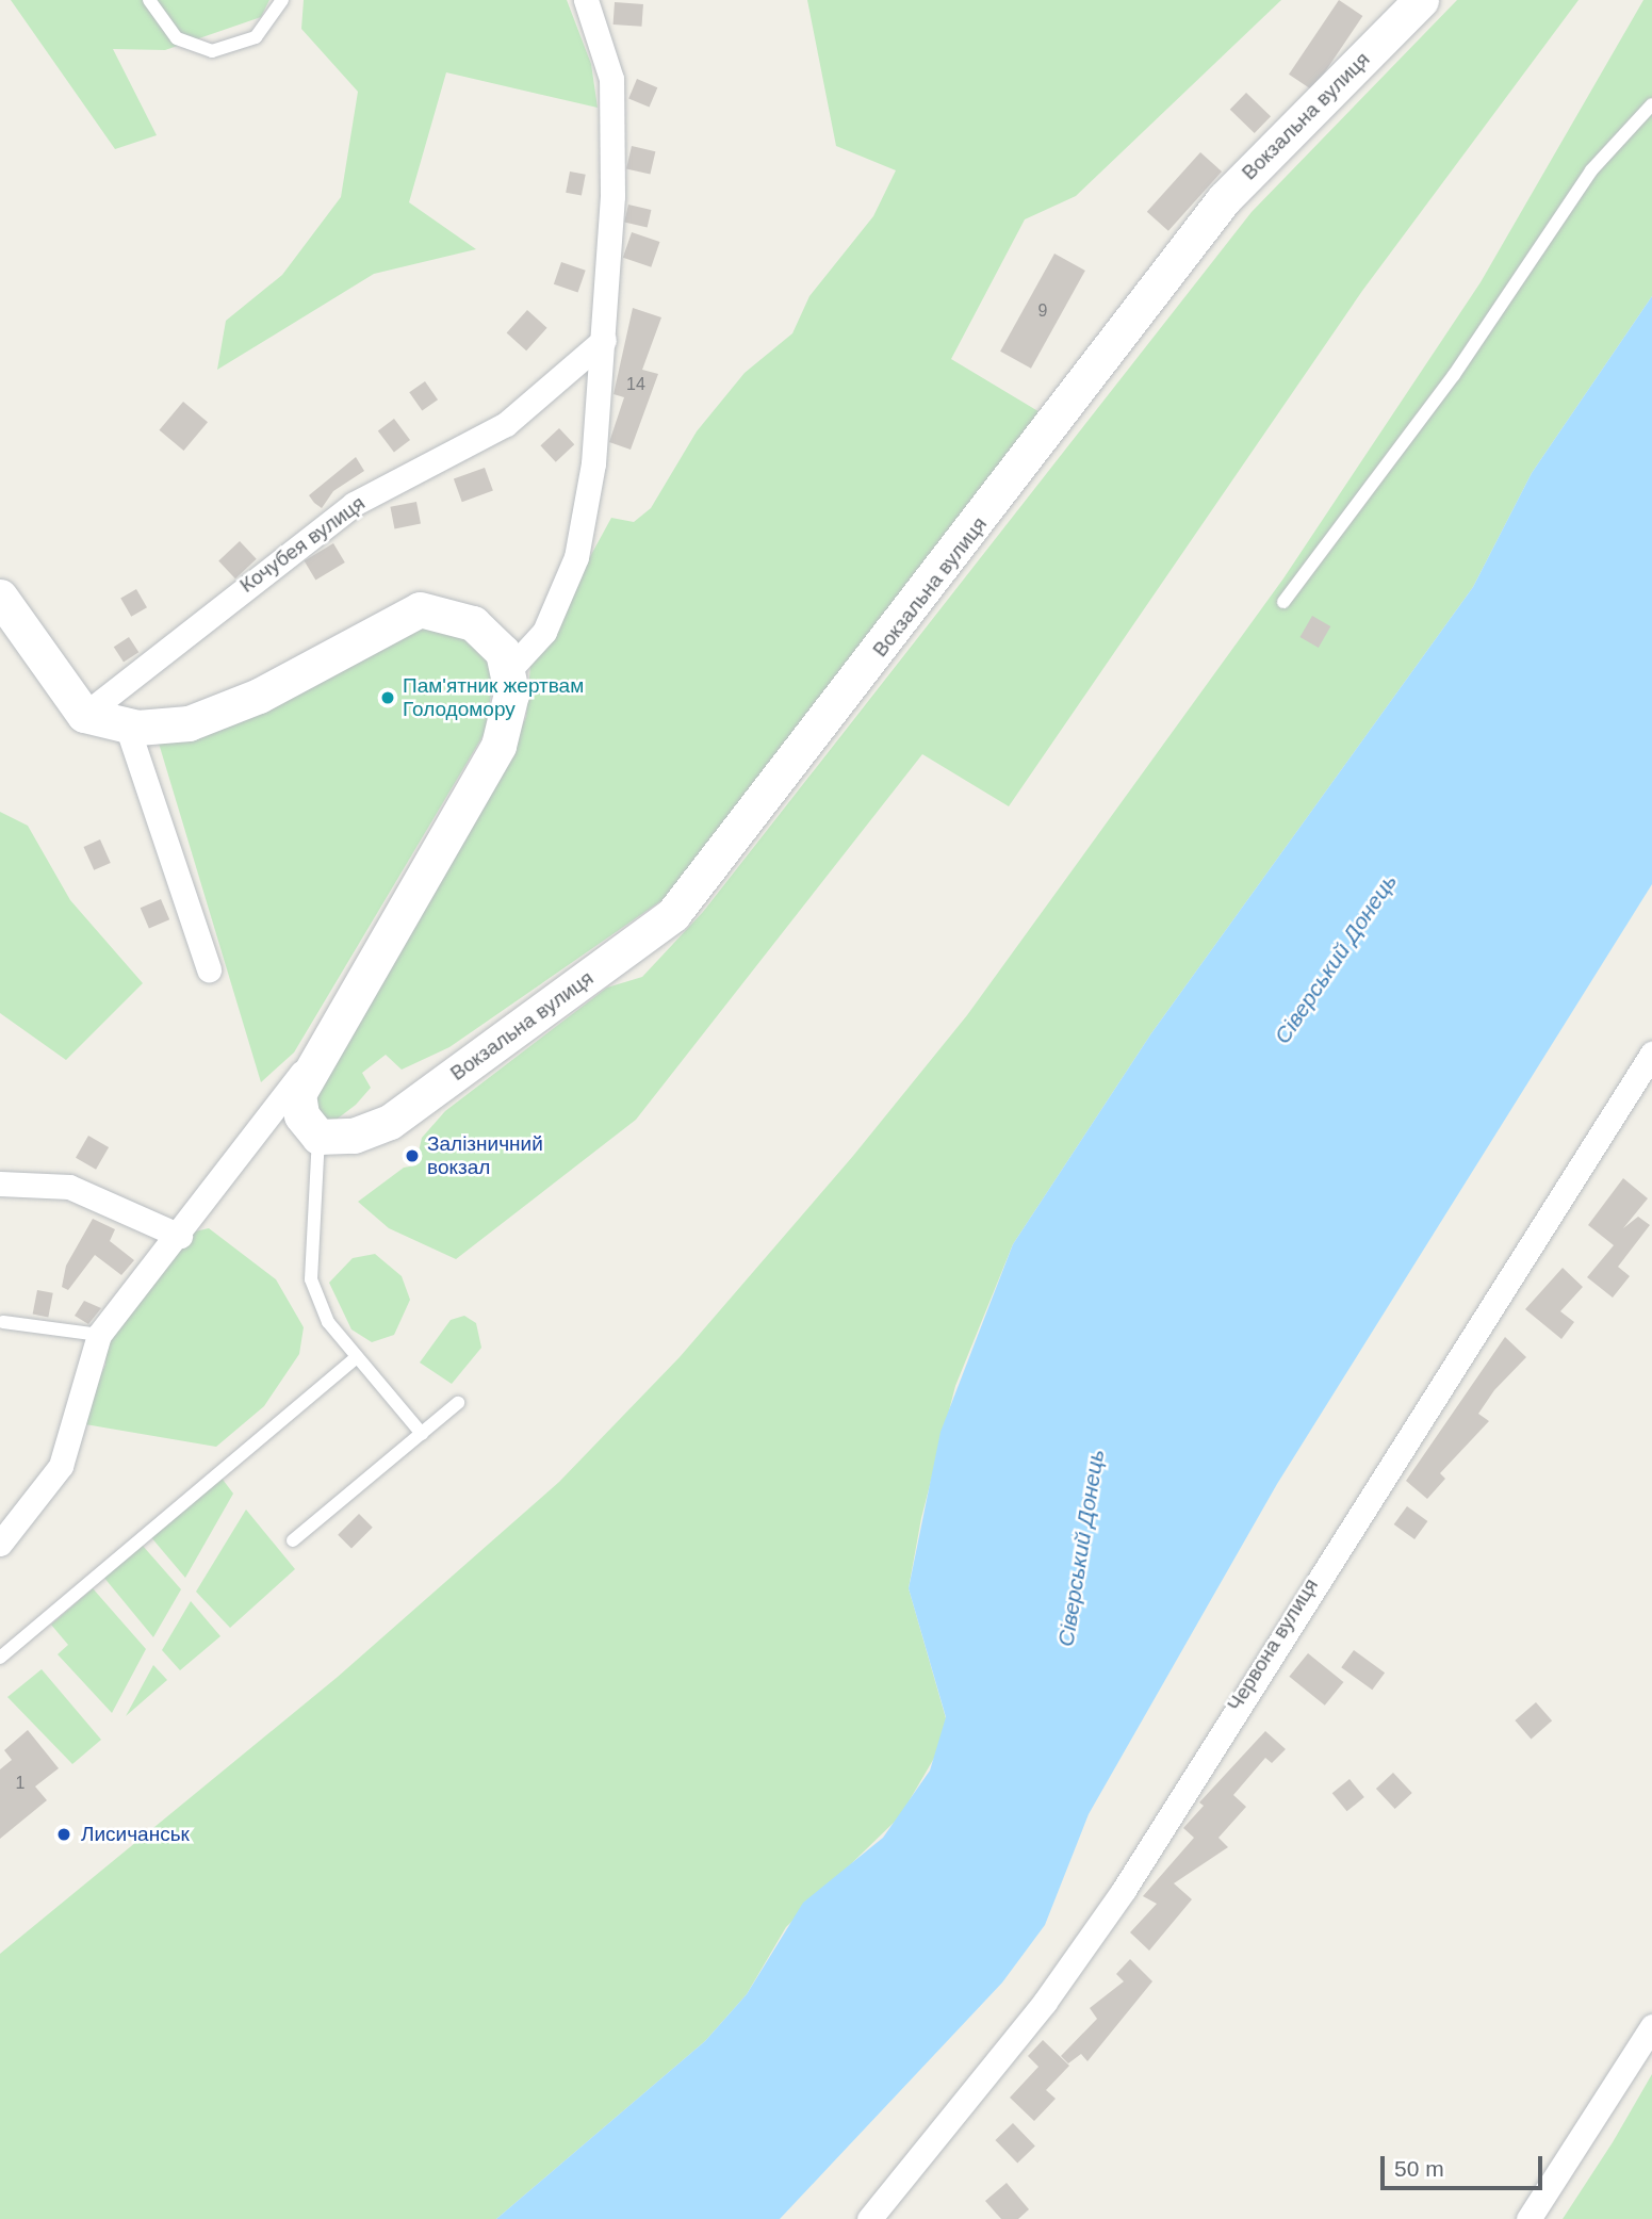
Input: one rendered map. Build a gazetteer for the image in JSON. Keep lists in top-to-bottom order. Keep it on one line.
{"streets":{"main road":["Вокзальна вулиця"],"street":["Кочубея вулиця","Червона вулиця"]},"water":["Сіверський Донець"],"places":["Пам'ятник жертвам Голодомору","Залізничний вокзал","Лисичанськ"],"house_numbers":["9","14","1"],"scale_bar":"50 m"}
